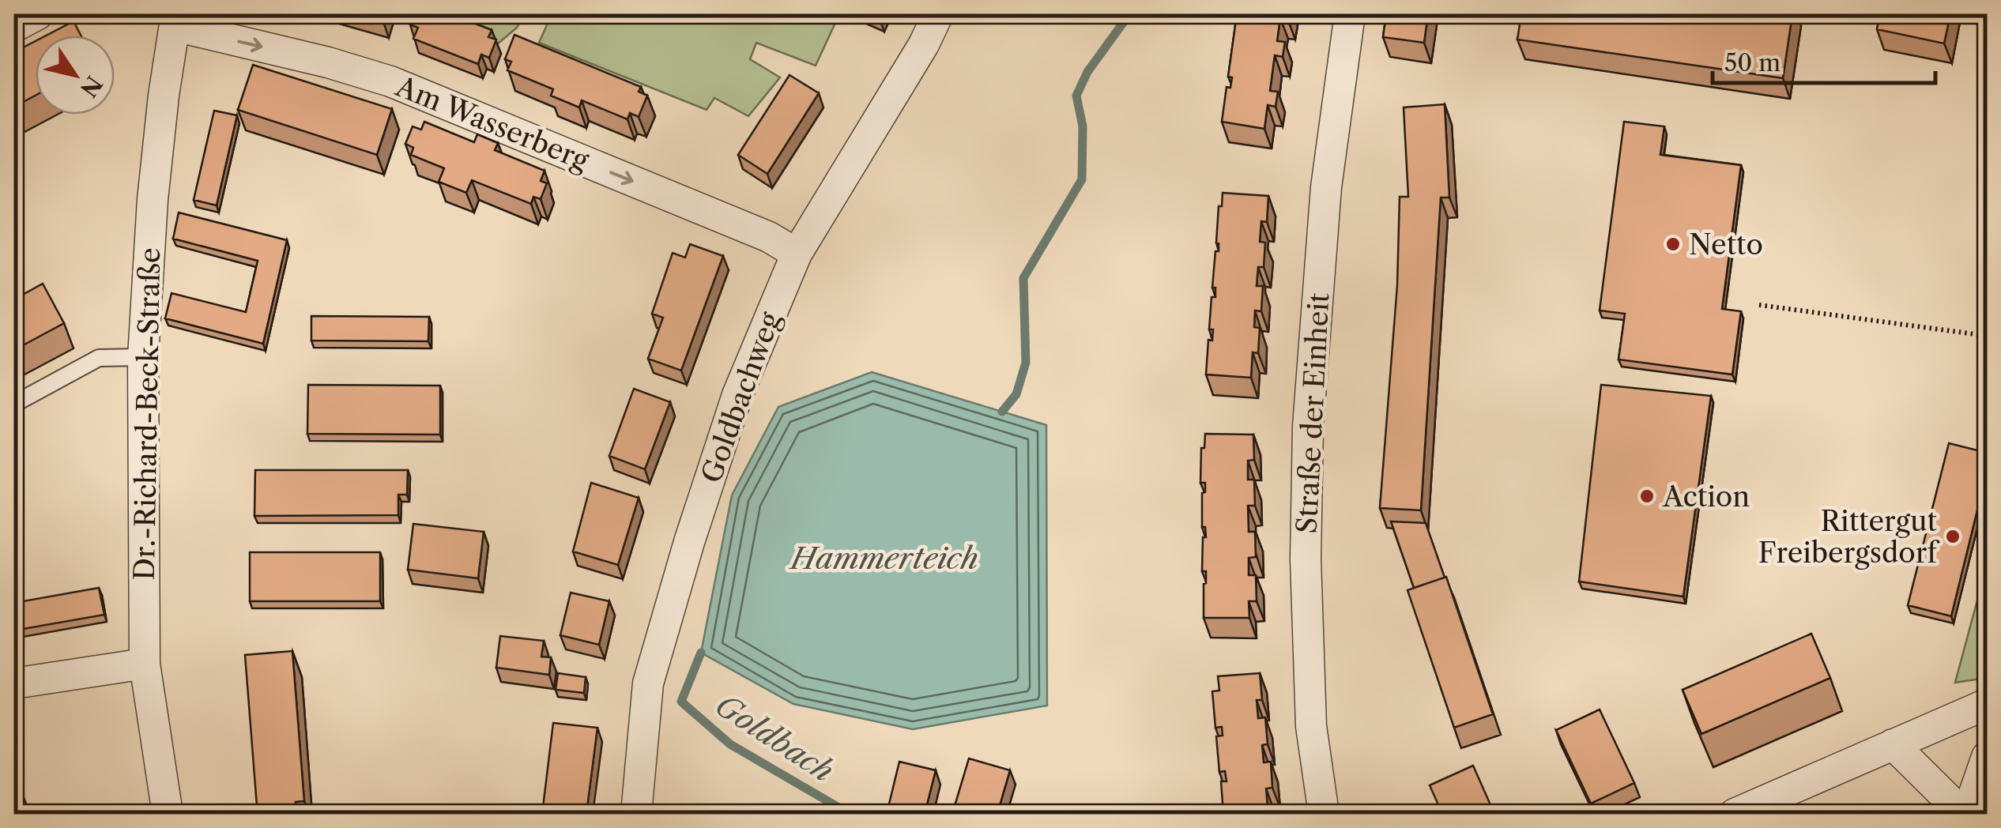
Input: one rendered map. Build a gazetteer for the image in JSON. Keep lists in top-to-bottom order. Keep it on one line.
{"streets":{"street":["Am Wasserberg","Goldbachweg","Straße der Einheit","Dr.-Richard-Beck-Straße"]},"crossings":[["Am Wasserberg","Goldbachweg"],["Am Wasserberg","Dr.-Richard-Beck-Straße"]],"one_way":["Am Wasserberg"],"water":["Hammerteich","Goldbach"],"places":["Netto","Action","Rittergut Freibergsdorf"],"scale_bar":"50 m","north":"bottom right"}
